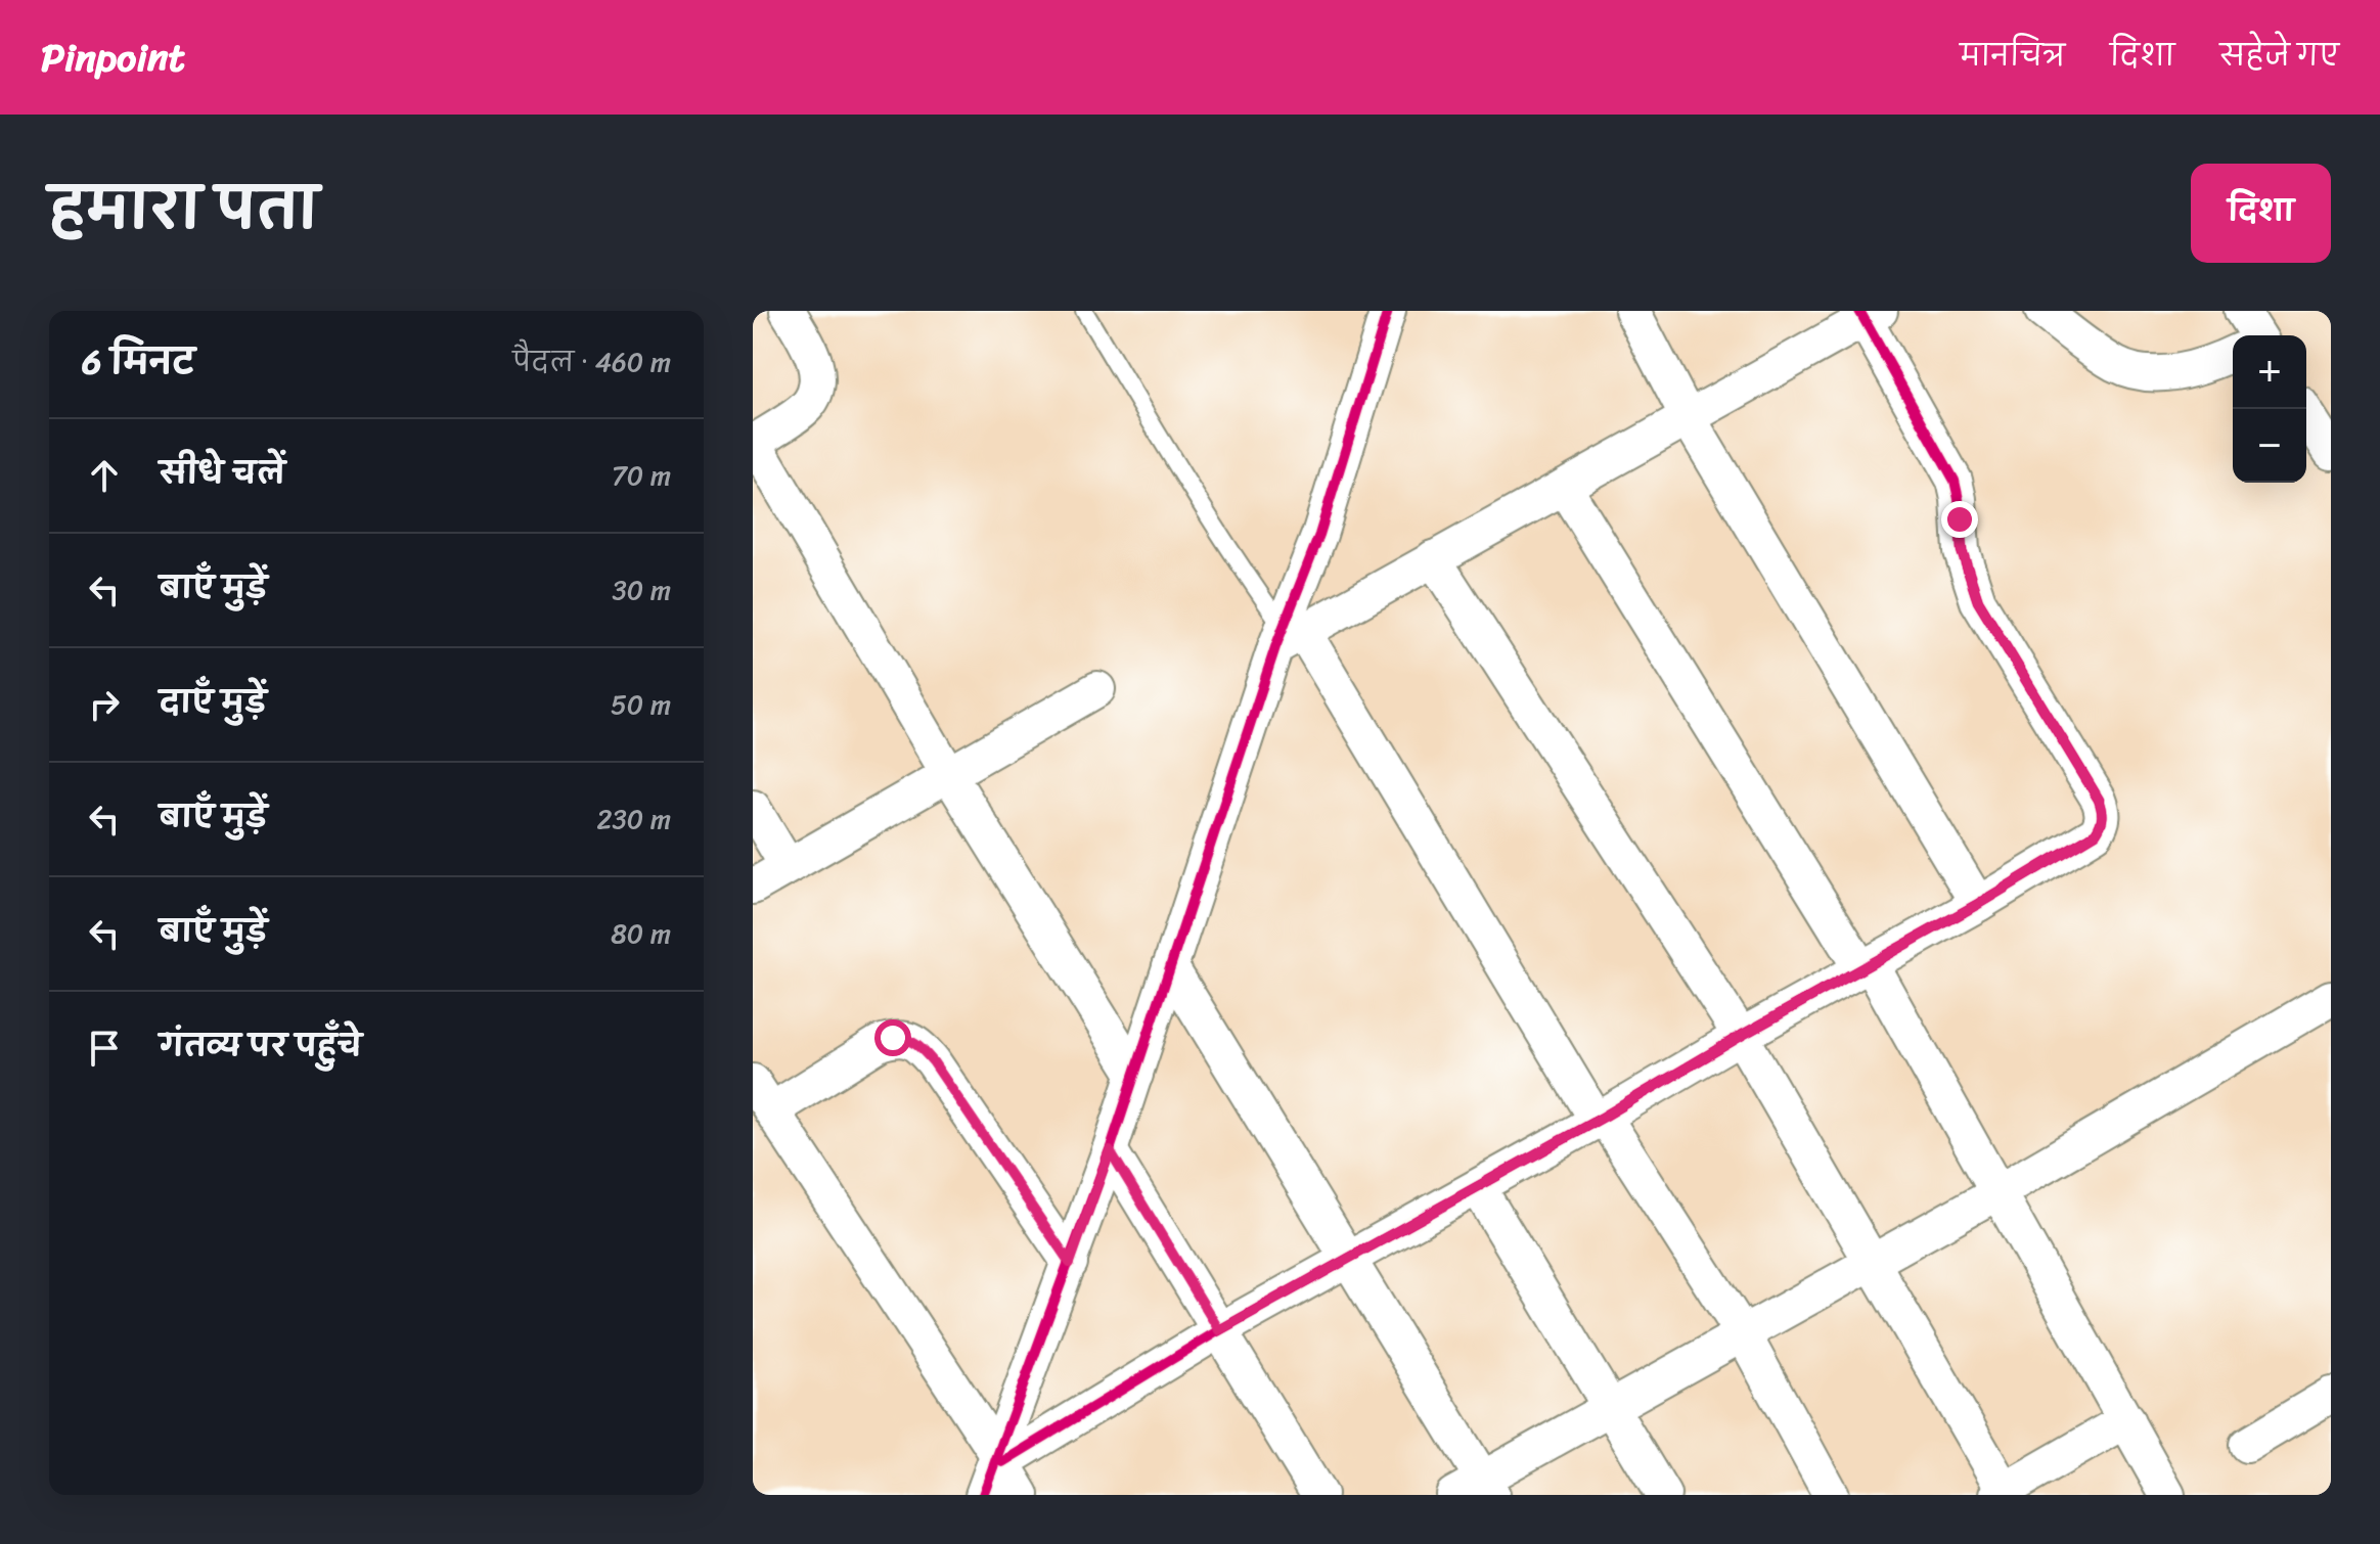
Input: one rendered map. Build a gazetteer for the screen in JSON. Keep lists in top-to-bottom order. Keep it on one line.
{"page":{"header":"Pinpoint","nav":["मानचित्र","दिशा","सहेजे गए"],"title":"हमारा पता","buttons":"दिशा","heading":["6 मिनट","पैदल · 460 m"],"map_buttons":["+","−"],"list":[["सीधे चलें","70 m"],["बाएँ मुड़ें","30 m"],["दाएँ मुड़ें","50 m"],["बाएँ मुड़ें","230 m"],["बाएँ मुड़ें","80 m"],"गंतव्य पर पहुँचे"]}}
